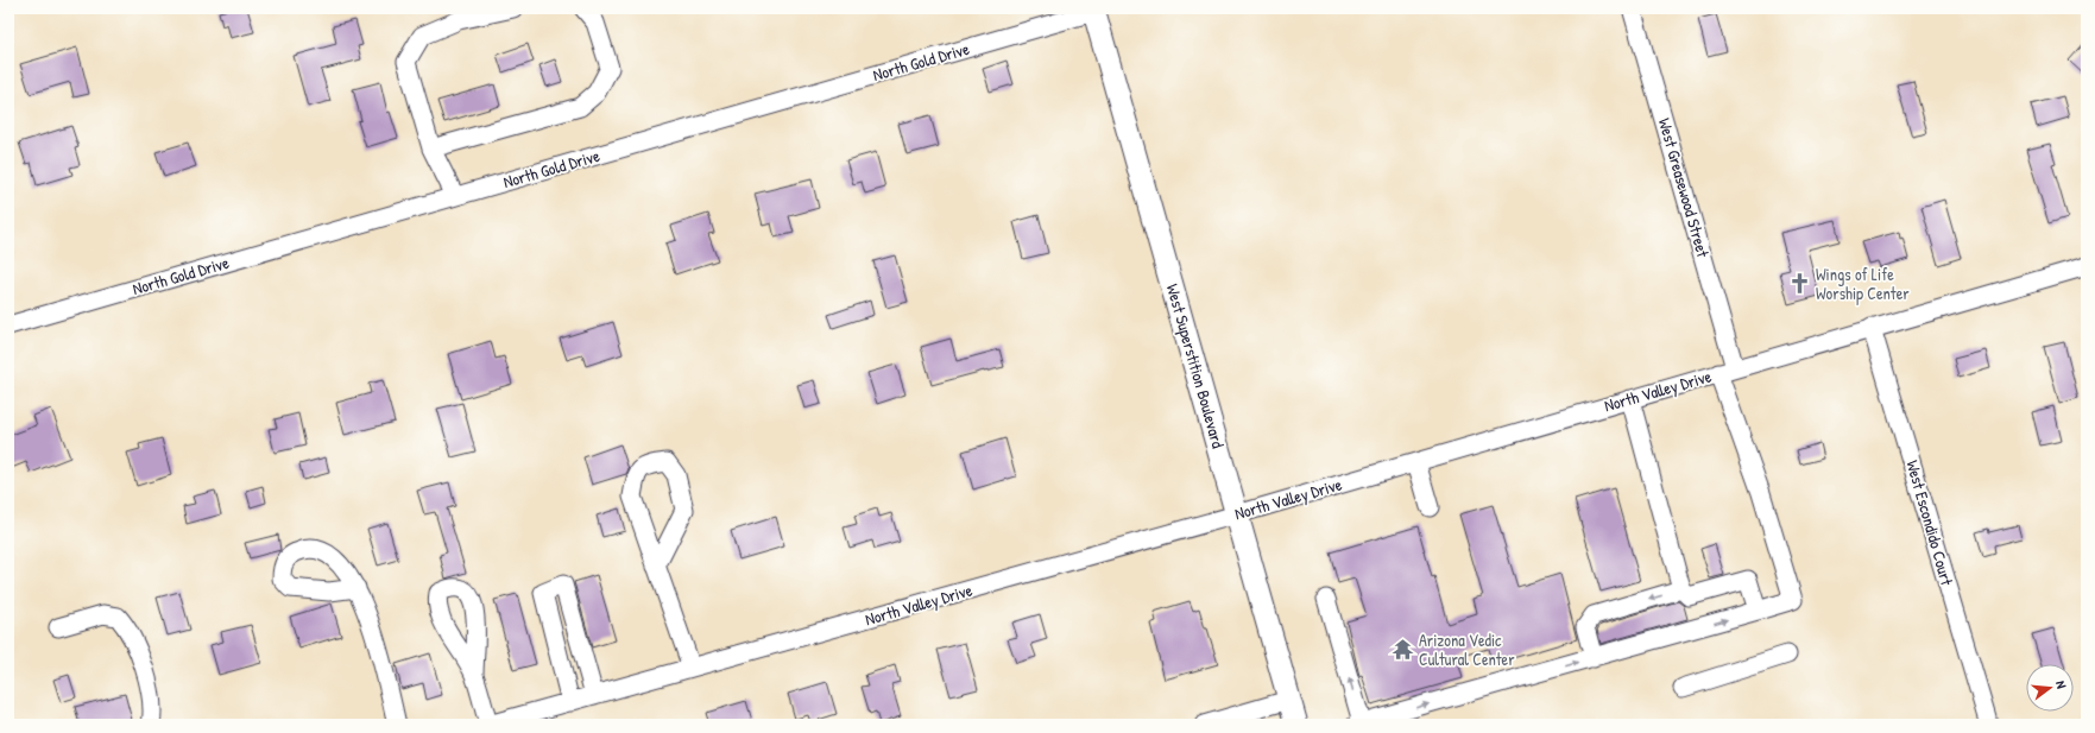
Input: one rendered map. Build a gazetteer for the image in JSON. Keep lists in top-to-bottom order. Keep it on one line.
{"streets":{"main road":["West Superstition Boulevard"],"street":["North Gold Drive","West Greasewood Street","North Valley Drive","West Escondido Court"]},"crossings":[["North Gold Drive","West Superstition Boulevard"],["West Greasewood Street","North Valley Drive"],["West Superstition Boulevard","North Valley Drive"],["North Valley Drive","West Escondido Court"]],"places":{"church":["Wings of Life Worship Center"],"temple":["Arizona Vedic Cultural Center"]},"north":"right"}
